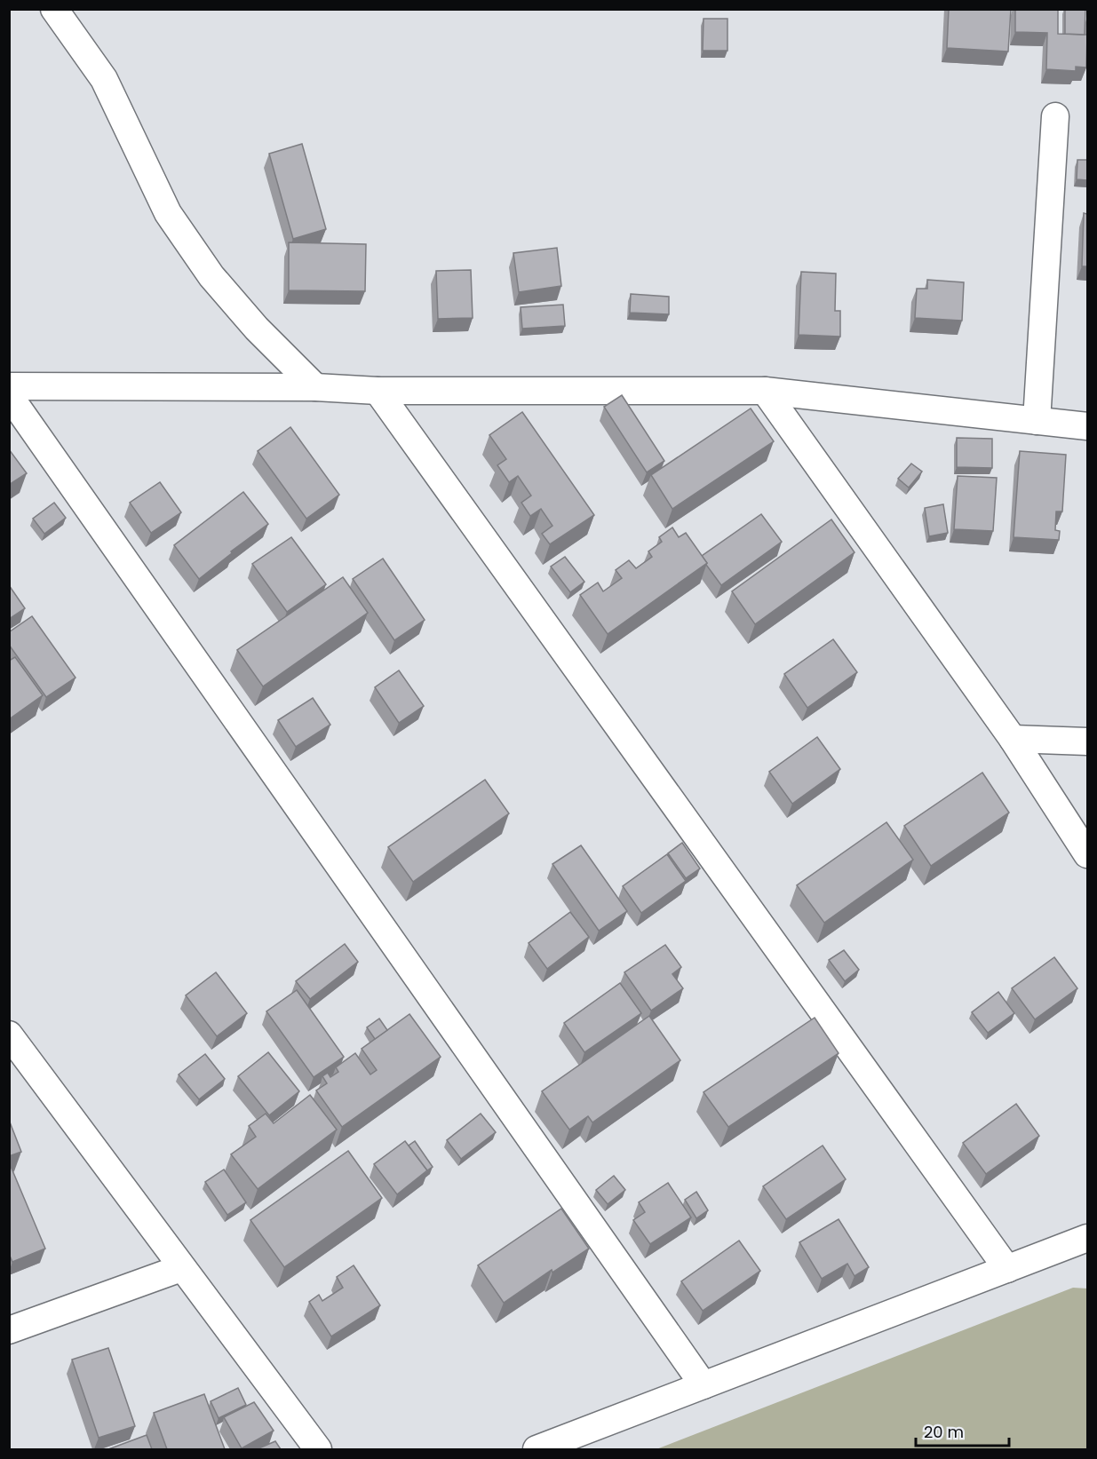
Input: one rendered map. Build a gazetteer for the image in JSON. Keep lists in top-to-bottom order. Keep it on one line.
{"scale_bar":"20 m"}
